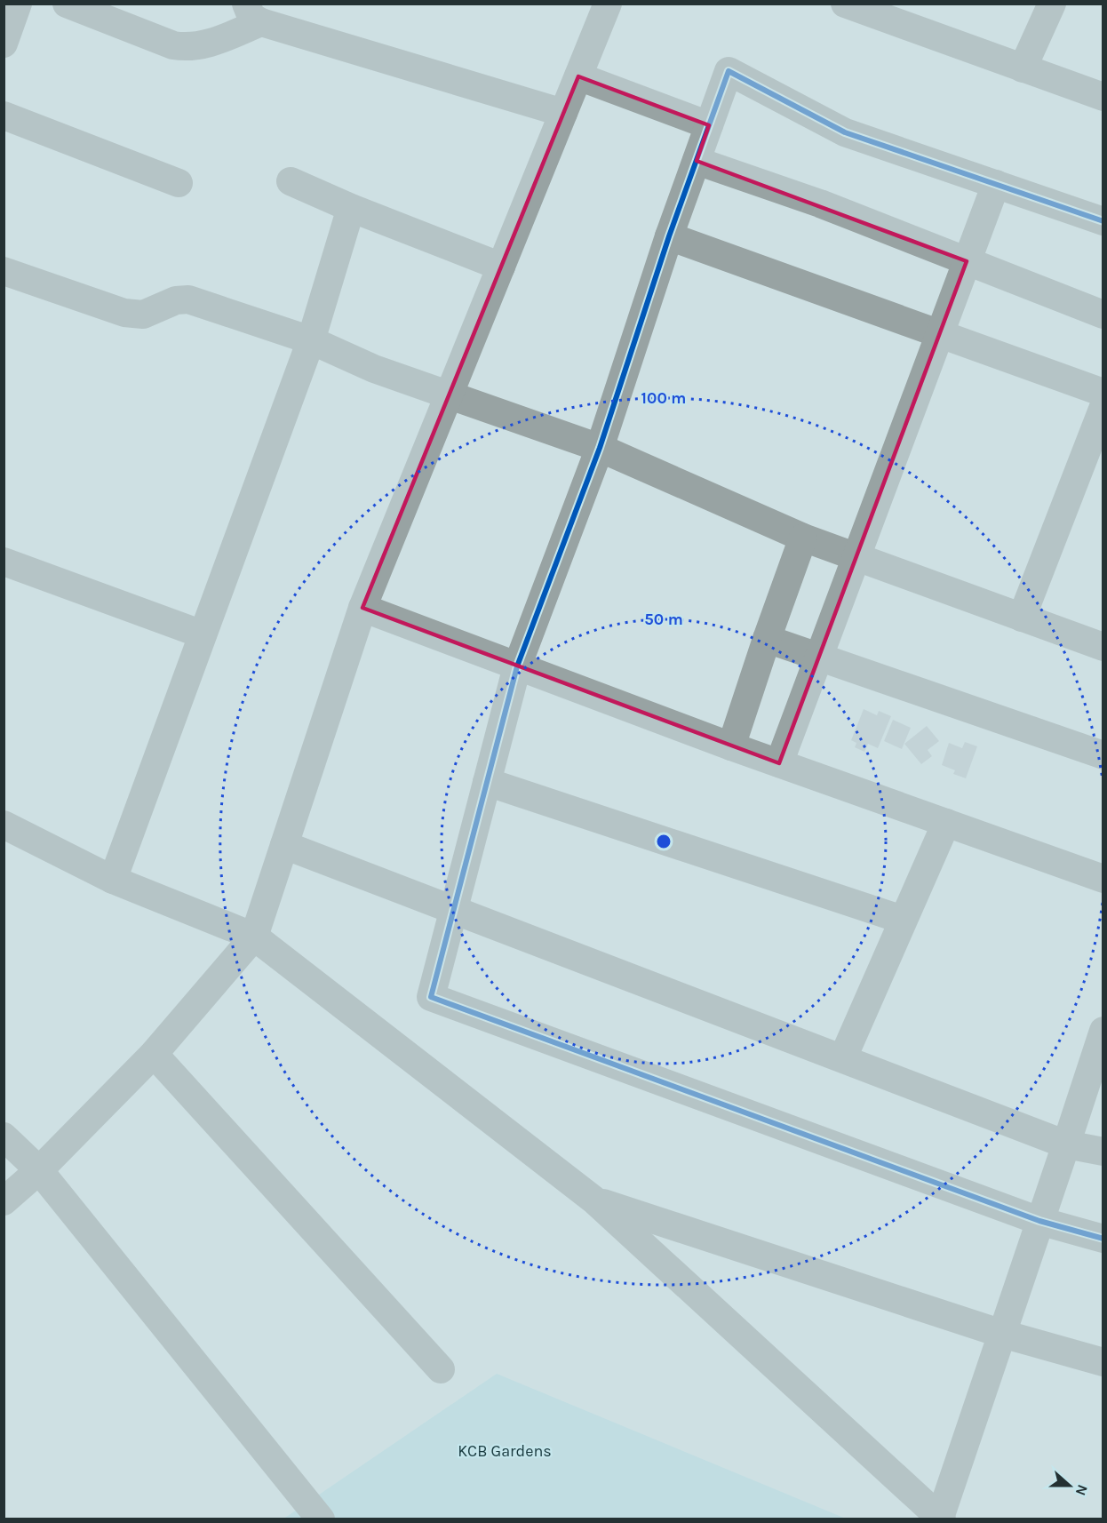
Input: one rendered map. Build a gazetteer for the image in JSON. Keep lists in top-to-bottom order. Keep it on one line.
{"parks":["KCB Gardens"],"north":"right","rings":["100 m","50 m"]}
